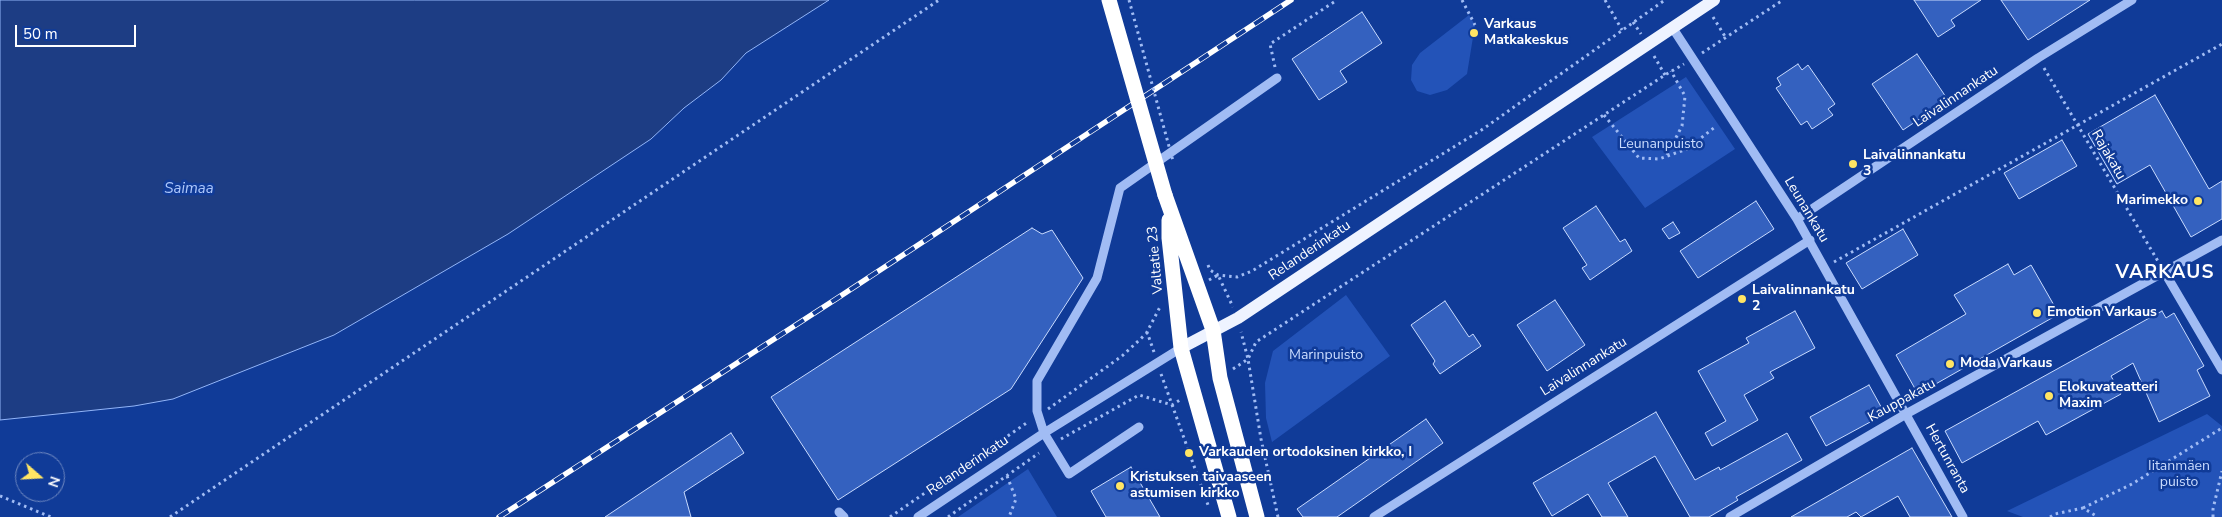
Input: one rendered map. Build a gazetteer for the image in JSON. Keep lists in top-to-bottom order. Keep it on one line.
{"streets":{"highway":["Valtatie 23"],"main road":["Relanderinkatu"],"street":["Laivalinnankatu","Leunankatu","Kauppakatu","Hertunranta"],"path":["Rajakatu"]},"crossings":[["Laivalinnankatu","Rajakatu"],["Laivalinnankatu","Leunankatu"],["Rajakatu","Kauppakatu"],["Leunankatu","Relanderinkatu"],["Leunankatu","Kauppakatu"],["Leunankatu","Hertunranta"],["Relanderinkatu","Valtatie 23"],["Kauppakatu","Hertunranta"]],"districts":["VARKAUS"],"water":["Saimaa"],"parks":["Leunanpuisto","Marinpuisto","Iitanmäen puisto"],"places":["Varkaus Matkakeskus","Laivalinnankatu 3","Marimekko","Laivalinnankatu 2","Emotion Varkaus","Moda Varkaus","Elokuvateatteri Maxim","Varkauden ortodoksinen kirkko, I","Kristuksen taivaaseen astumisen kirkko"],"scale_bar":"50 m","north":"right"}
